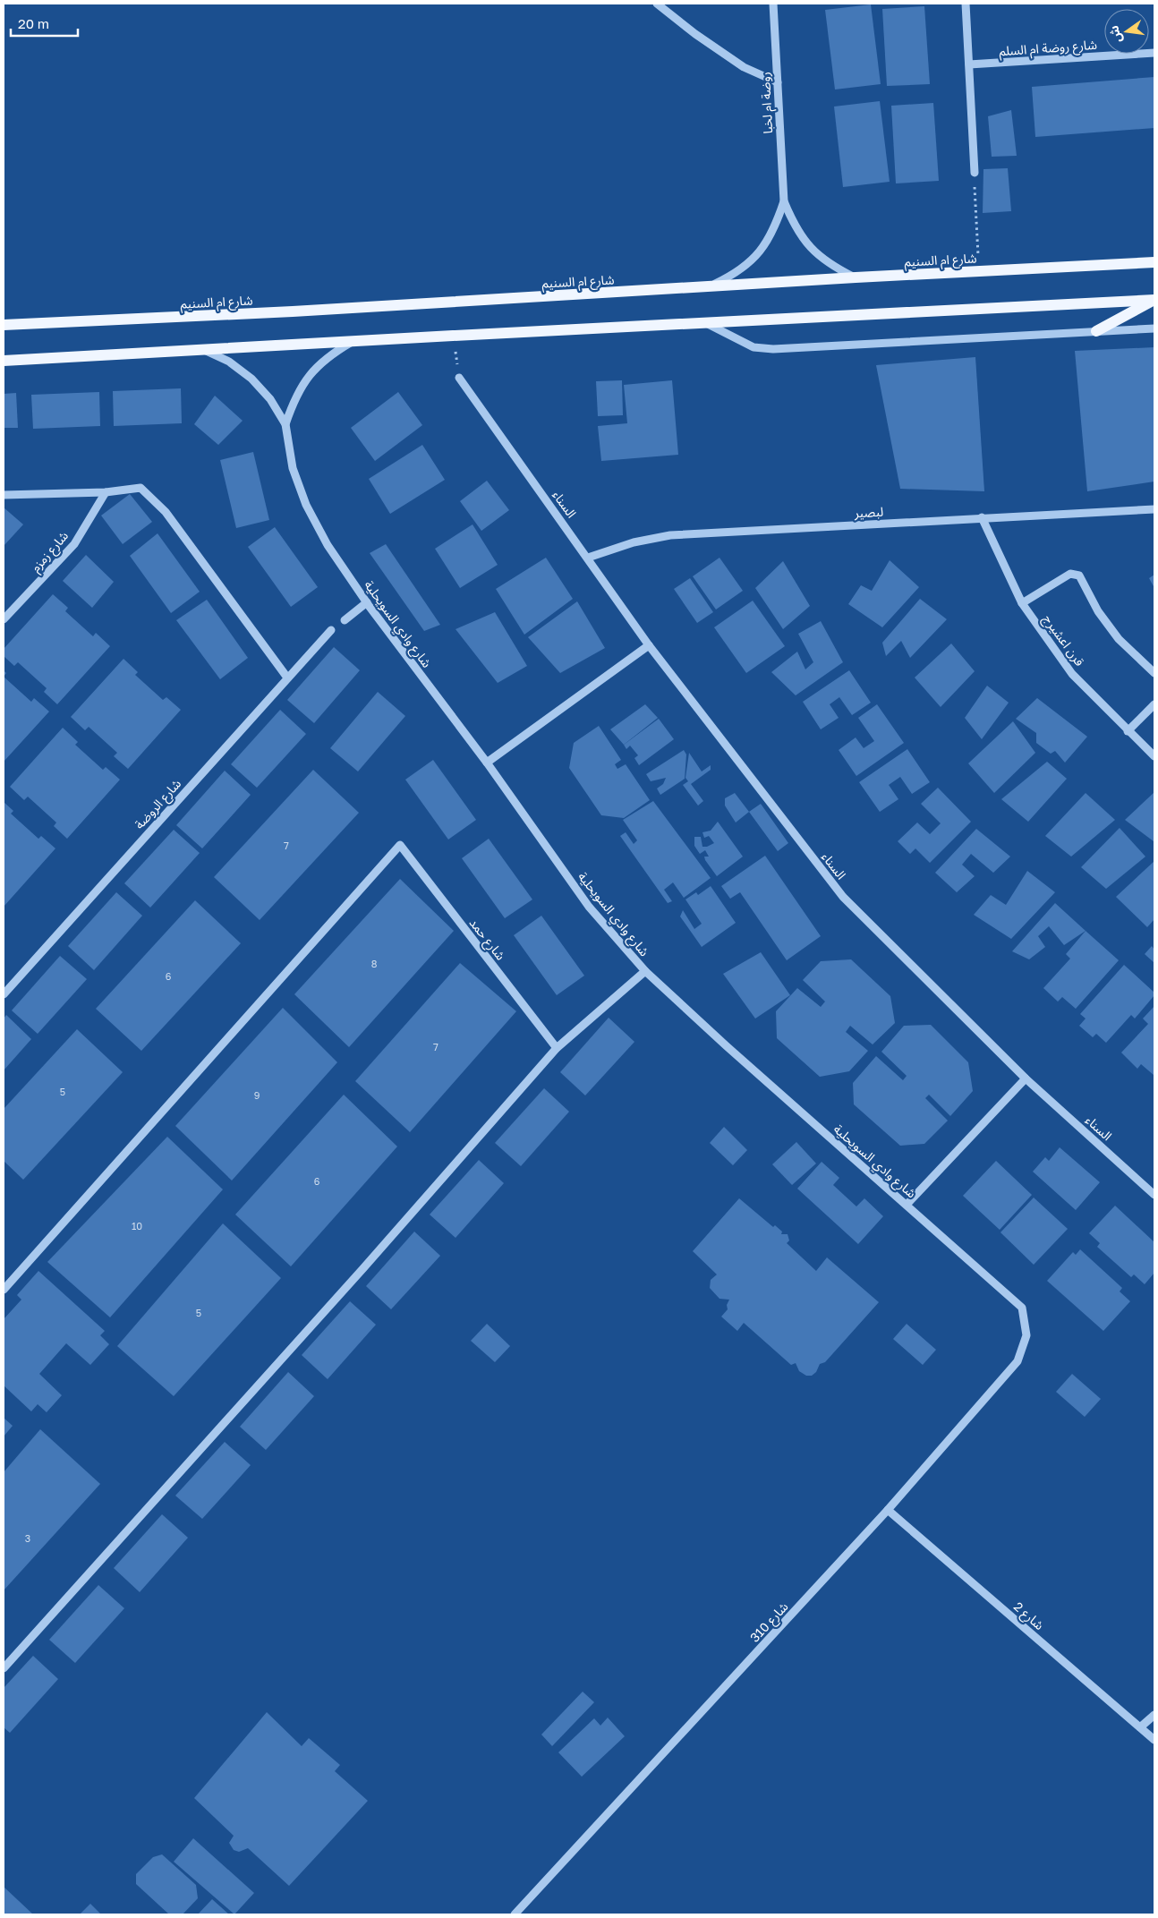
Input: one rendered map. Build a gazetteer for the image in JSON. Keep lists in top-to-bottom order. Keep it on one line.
{"streets":{"main road":["شارع ام السنيم"],"street":["شارع روضة ام السلم","روضة ام لخبا","السناء","لبصير","شارع زمزم","شارع وادي السويحلية","قرن اعشيرج","شارع الروضة","شارع حمد","شارع 2","شارع 310"]},"crossings":[["روضة ام لخبا","شارع ام السنيم"],["السناء","لبصير"],["لبصير","قرن اعشيرج"],["شارع وادي السويحلية","شارع 310"],["شارع 2","شارع 310"]],"house_numbers":["7","8","6","7","5","9","6","10","5","3"],"scale_bar":"20 m","north":"left"}
